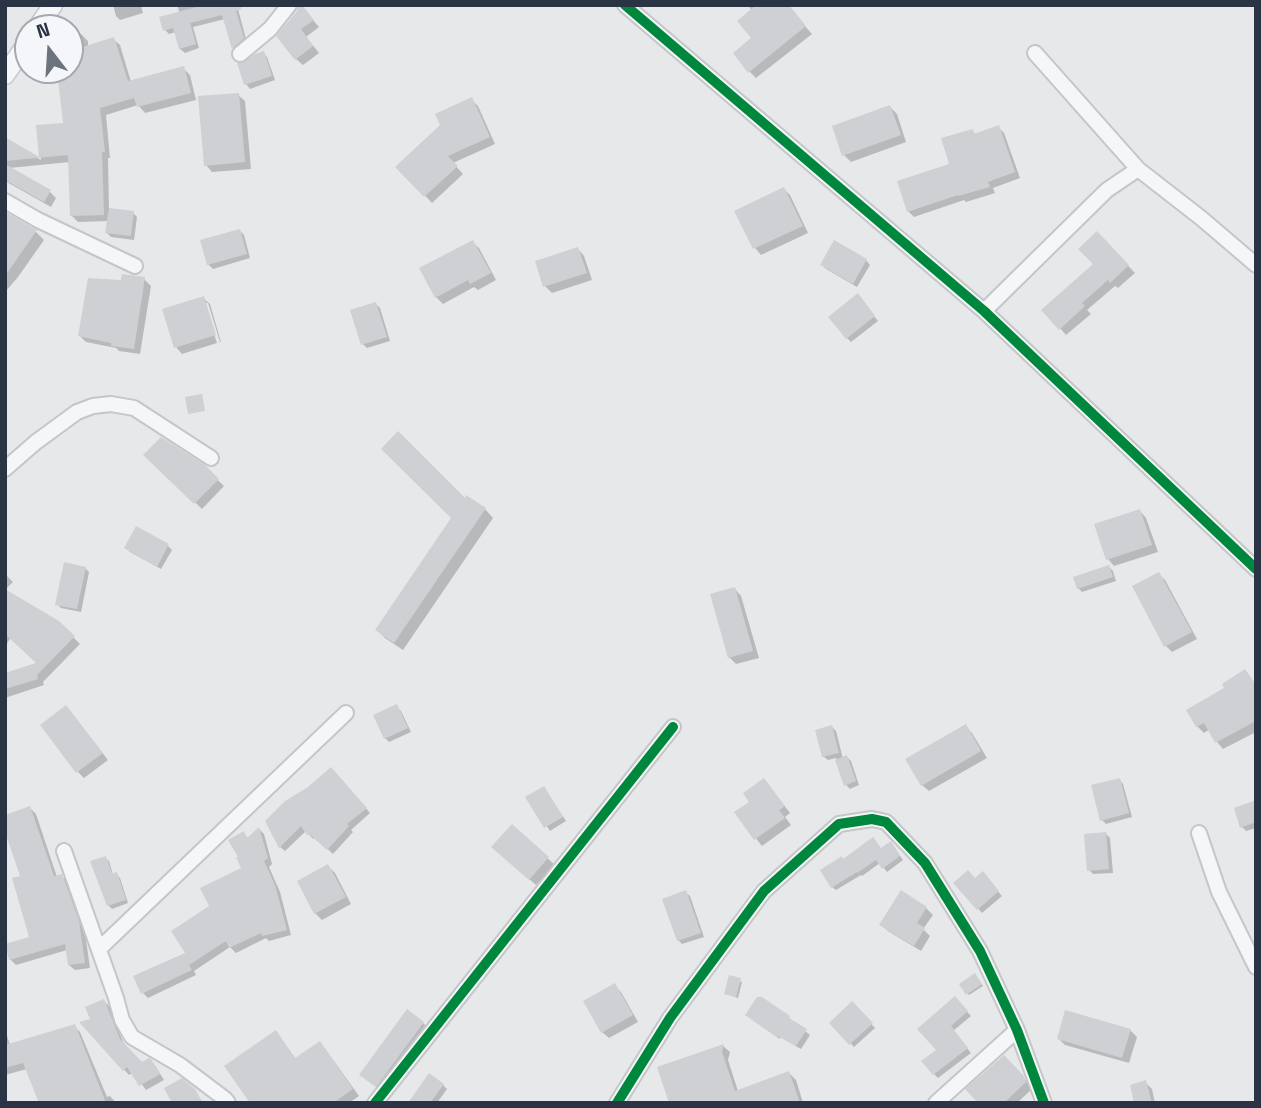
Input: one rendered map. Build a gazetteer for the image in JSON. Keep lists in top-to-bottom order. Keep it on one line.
{"north":"top"}
